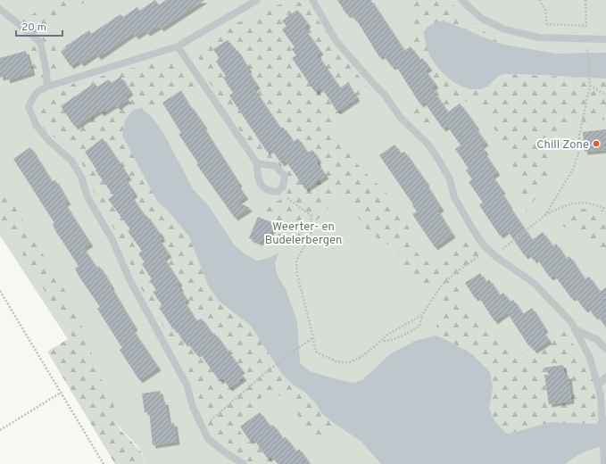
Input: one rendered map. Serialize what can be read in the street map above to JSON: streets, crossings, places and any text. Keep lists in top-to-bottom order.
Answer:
{
  "parks": ["Weerter- en Budelerbergen"],
  "places": ["Chill Zone"],
  "scale_bar": "20 m"
}
